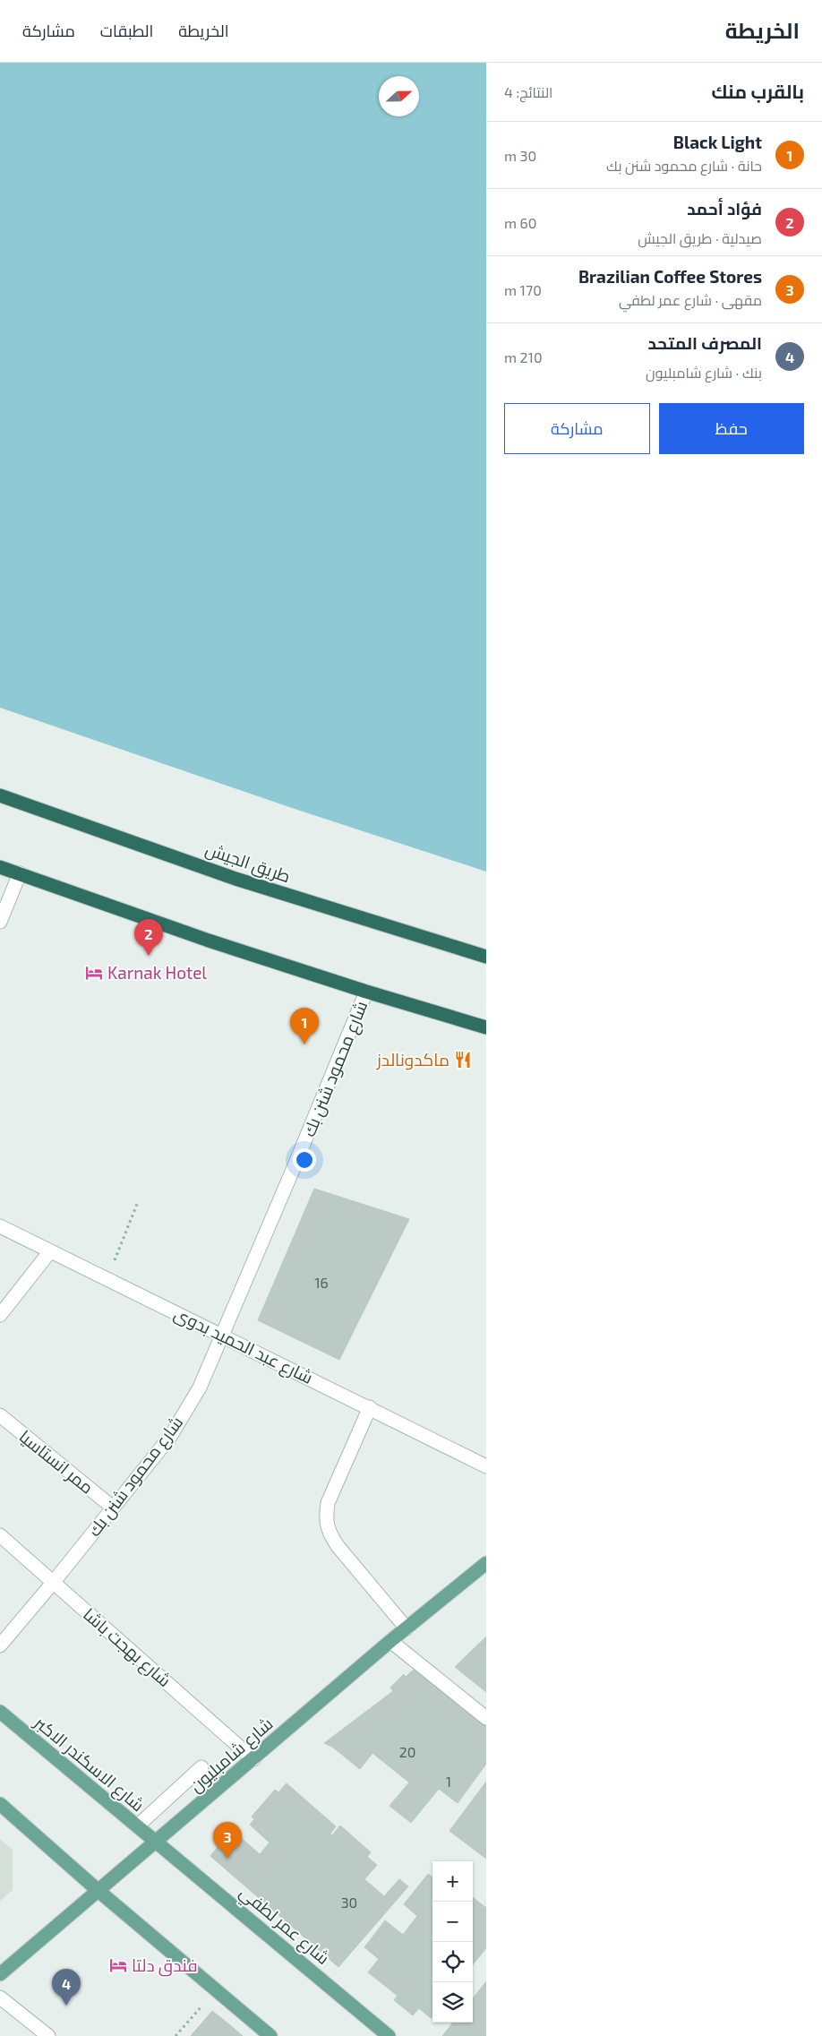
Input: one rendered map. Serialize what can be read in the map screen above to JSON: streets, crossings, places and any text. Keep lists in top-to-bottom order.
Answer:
{
  "streets": {
    "highway": ["طريق الجيش"],
    "main road": ["شارع شامبليون", "شارع الاسكندر الاكبر", "شارع عمر لطفي"],
    "street": [
      "شارع محمود شنن بك",
      "شارع عبد الحميد بدوى",
      "ممر انستاسيا",
      "شارع بهجت باشا"
    ]
  },
  "crossings": [
    ["شارع محمود شنن بك", "شارع عبد الحميد بدوى"],
    ["شارع محمود شنن بك", "ممر انستاسيا"],
    ["شارع محمود شنن بك", "شارع بهجت باشا"],
    ["شارع بهجت باشا", "شارع شامبليون"],
    ["شارع شامبليون", "شارع الاسكندر الاكبر"],
    ["شارع شامبليون", "شارع عمر لطفي"],
    ["شارع الاسكندر الاكبر", "شارع عمر لطفي"]
  ],
  "places": {
    "hotel": ["Karnak Hotel", "فندق دلتا"],
    "restaurant": ["ماكدونالدز"]
  },
  "house_numbers": [
    "16",
    "20",
    "1",
    "30"
  ],
  "north": "right",
  "page": {
    "header": "الخريطة",
    "nav": ["الخريطة", "الطبقات", "مشاركة"],
    "heading": ["بالقرب منك", "النتائج: 4"],
    "list": [
      {
        "mark": "1",
        "name": "Black Light",
        "note": "حانة · شارع محمود شنن بك",
        "value": "30 m"
      },
      {
        "mark": "2",
        "name": "فؤاد أحمد",
        "note": "صيدلية · طريق الجيش",
        "value": "60 m"
      },
      {
        "mark": "3",
        "name": "Brazilian Coffee Stores",
        "note": "مقهى · شارع عمر لطفي",
        "value": "170 m"
      },
      {
        "mark": "4",
        "name": "المصرف المتحد",
        "note": "بنك · شارع شامبليون",
        "value": "210 m"
      }
    ],
    "buttons": ["حفظ", "مشاركة"],
    "pins": [
      "2",
      "1",
      "3",
      "4"
    ],
    "map_buttons": ["+", "−"]
  }
}
